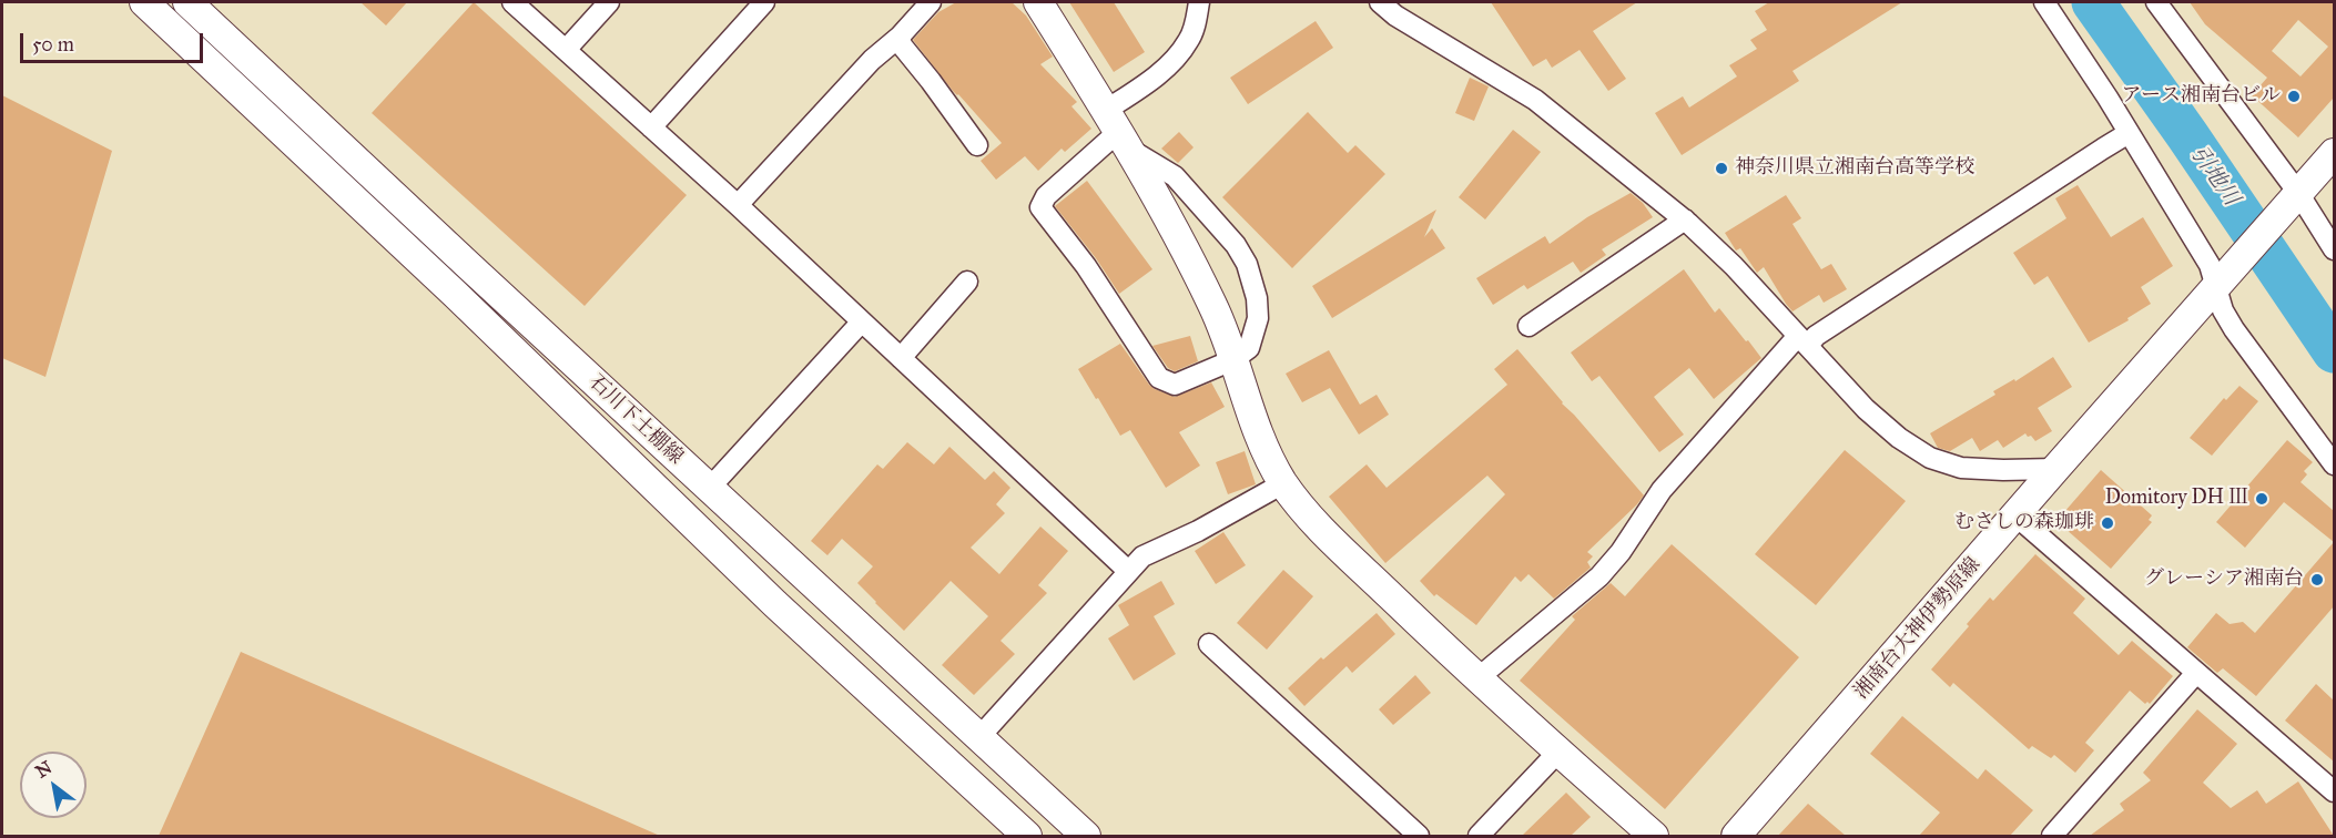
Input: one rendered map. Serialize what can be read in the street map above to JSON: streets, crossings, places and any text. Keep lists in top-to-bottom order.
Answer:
{
  "streets": {
    "street": ["石川下土棚線", "湘南台大神伊勢原線"]
  },
  "water": ["引地川"],
  "places": [
    "アース湘南台ビル",
    "神奈川県立湘南台高等学校",
    "Domitory DH Ⅲ",
    "むさしの森珈琲",
    "グレーシア湘南台"
  ],
  "scale_bar": "50 m",
  "north": "top left"
}
